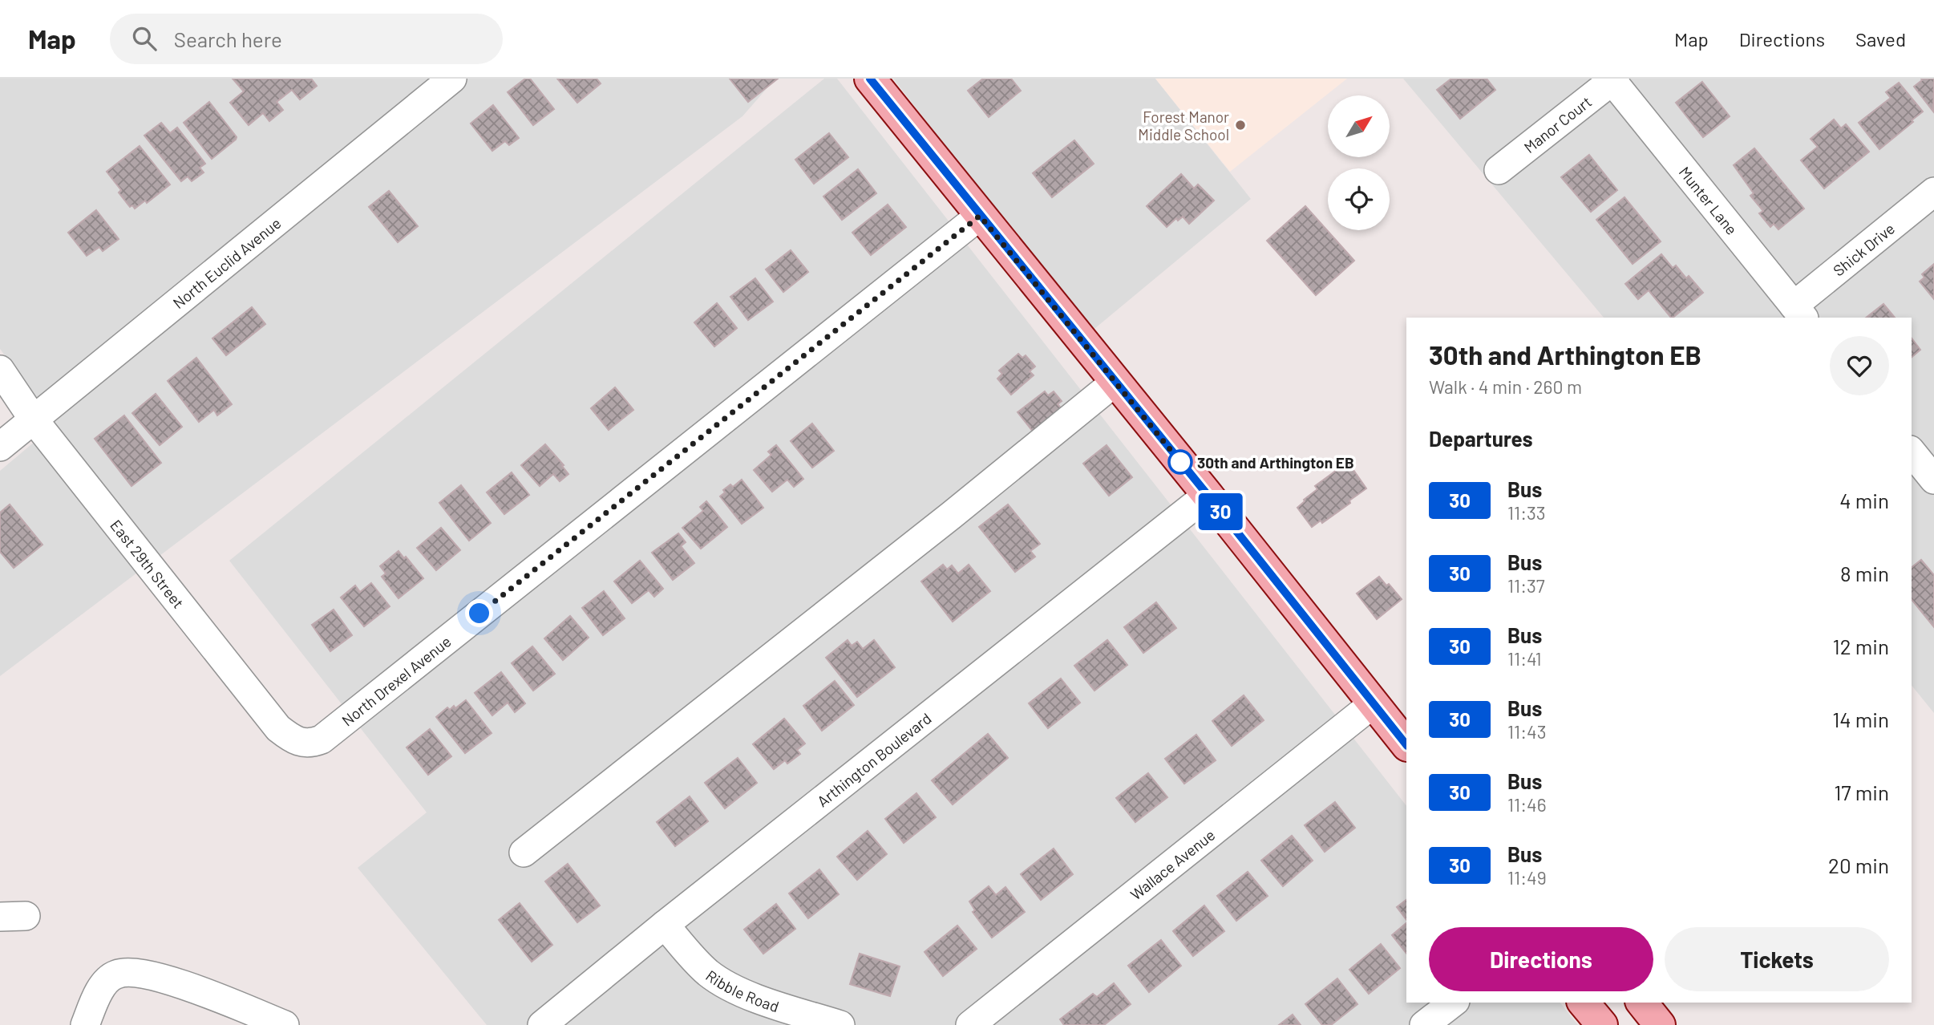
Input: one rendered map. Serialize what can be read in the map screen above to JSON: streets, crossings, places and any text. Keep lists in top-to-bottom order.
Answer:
{
  "streets": {
    "street": [
      "Manor Court",
      "Munter Lane",
      "Shick Drive",
      "North Euclid Avenue",
      "East 29th Street",
      "North Drexel Avenue",
      "Arthington Boulevard",
      "Wallace Avenue",
      "Ribble Road"
    ]
  },
  "crossings": [
    ["Manor Court", "Munter Lane"],
    ["Munter Lane", "Shick Drive"],
    ["North Euclid Avenue", "East 29th Street"],
    ["East 29th Street", "North Drexel Avenue"],
    ["Arthington Boulevard", "Ribble Road"]
  ],
  "places": ["Forest Manor Middle School", "30th and Arthington EB"],
  "lines": ["bus line 30"],
  "north": "top right",
  "page": {
    "header": "Map",
    "search": "Search here",
    "nav": ["Map", "Directions", "Saved"],
    "on_map": "30",
    "heading": [
      ["30th and Arthington EB", "Walk · 4 min · 260 m"],
      "Departures"
    ],
    "list": [
      {
        "mark": "30",
        "name": "Bus",
        "note": "11:33",
        "value": "4 min"
      },
      {
        "mark": "30",
        "name": "Bus",
        "note": "11:37",
        "value": "8 min"
      },
      {
        "mark": "30",
        "name": "Bus",
        "note": "11:41",
        "value": "12 min"
      },
      {
        "mark": "30",
        "name": "Bus",
        "note": "11:43",
        "value": "14 min"
      },
      {
        "mark": "30",
        "name": "Bus",
        "note": "11:46",
        "value": "17 min"
      },
      {
        "mark": "30",
        "name": "Bus",
        "note": "11:49",
        "value": "20 min"
      }
    ],
    "buttons": ["Directions", "Tickets"]
  }
}
